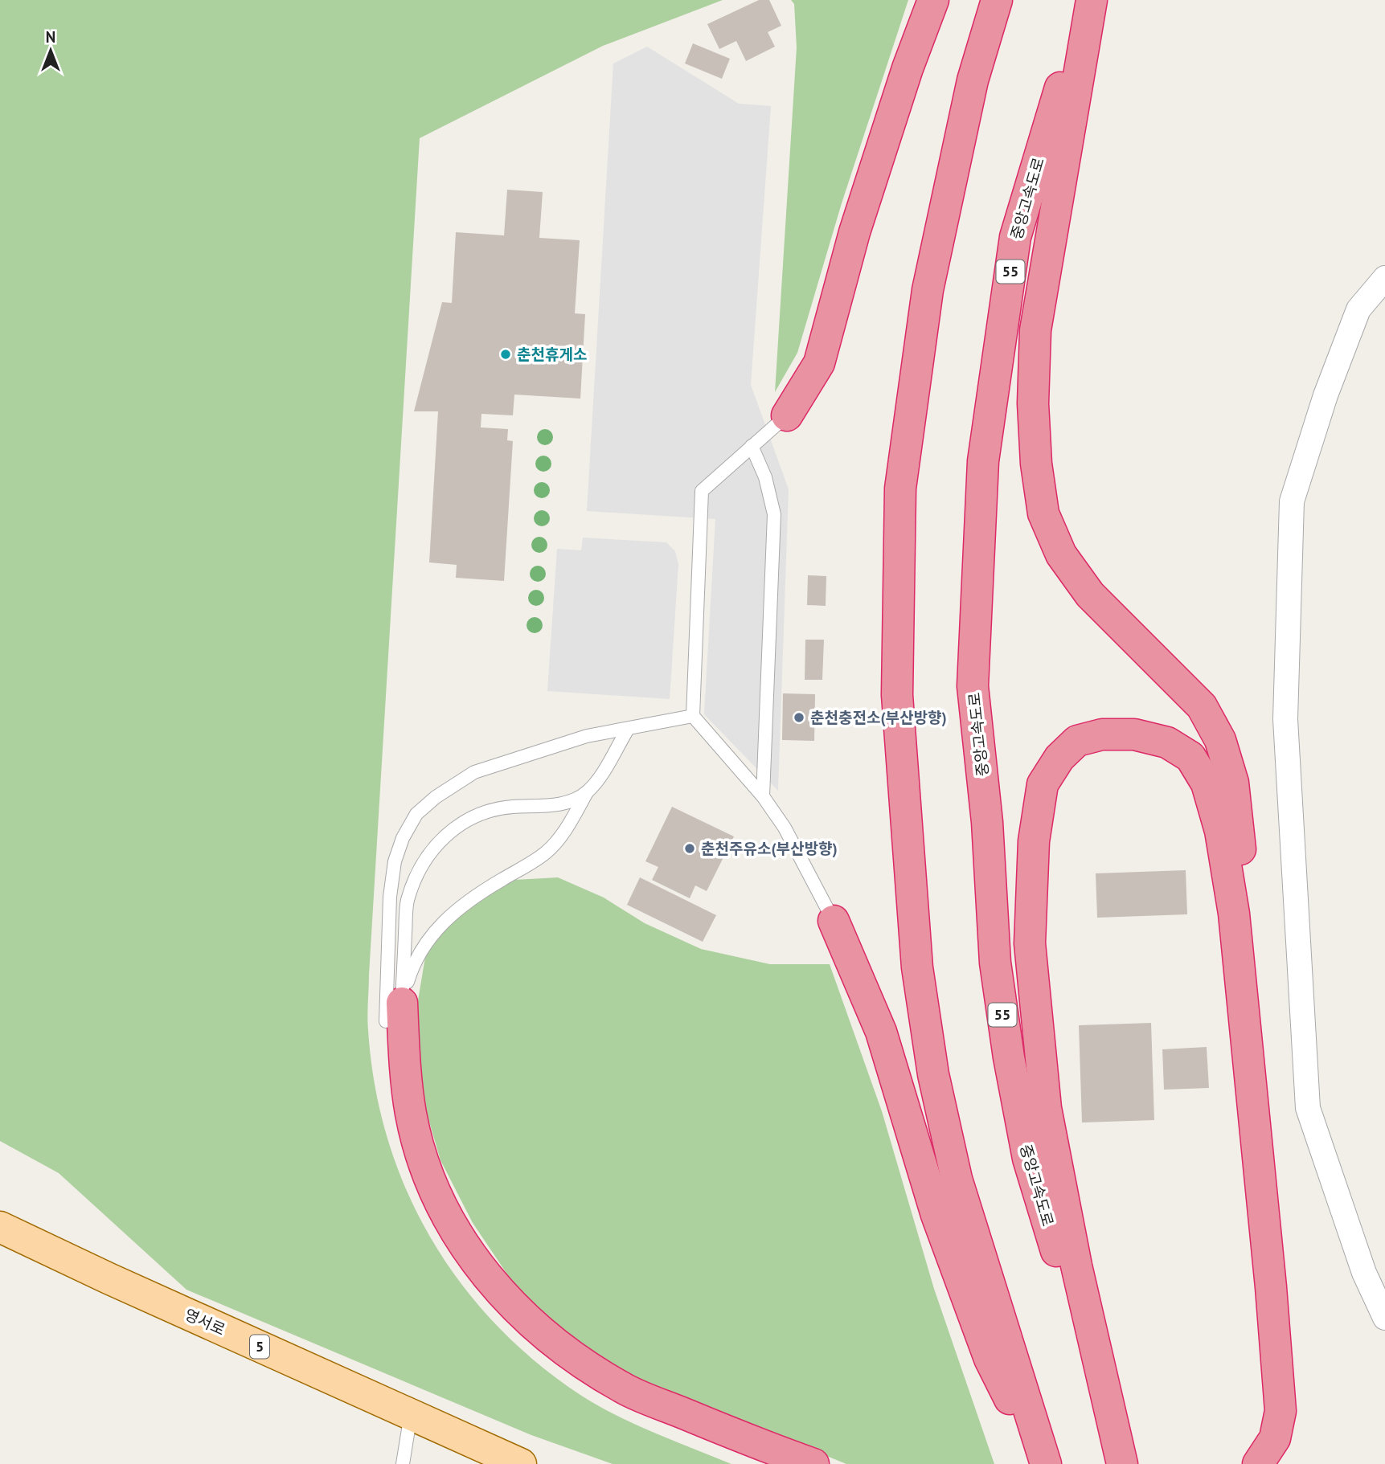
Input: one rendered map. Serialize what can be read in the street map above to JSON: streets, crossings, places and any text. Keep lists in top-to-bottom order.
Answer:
{
  "streets": {
    "highway": ["중앙고속도로", "55"],
    "main road": ["영서로", "5"]
  },
  "places": ["춘천휴게소", "춘천충전소(부산방향)", "춘천주유소(부산방향)"],
  "north": "top"
}
